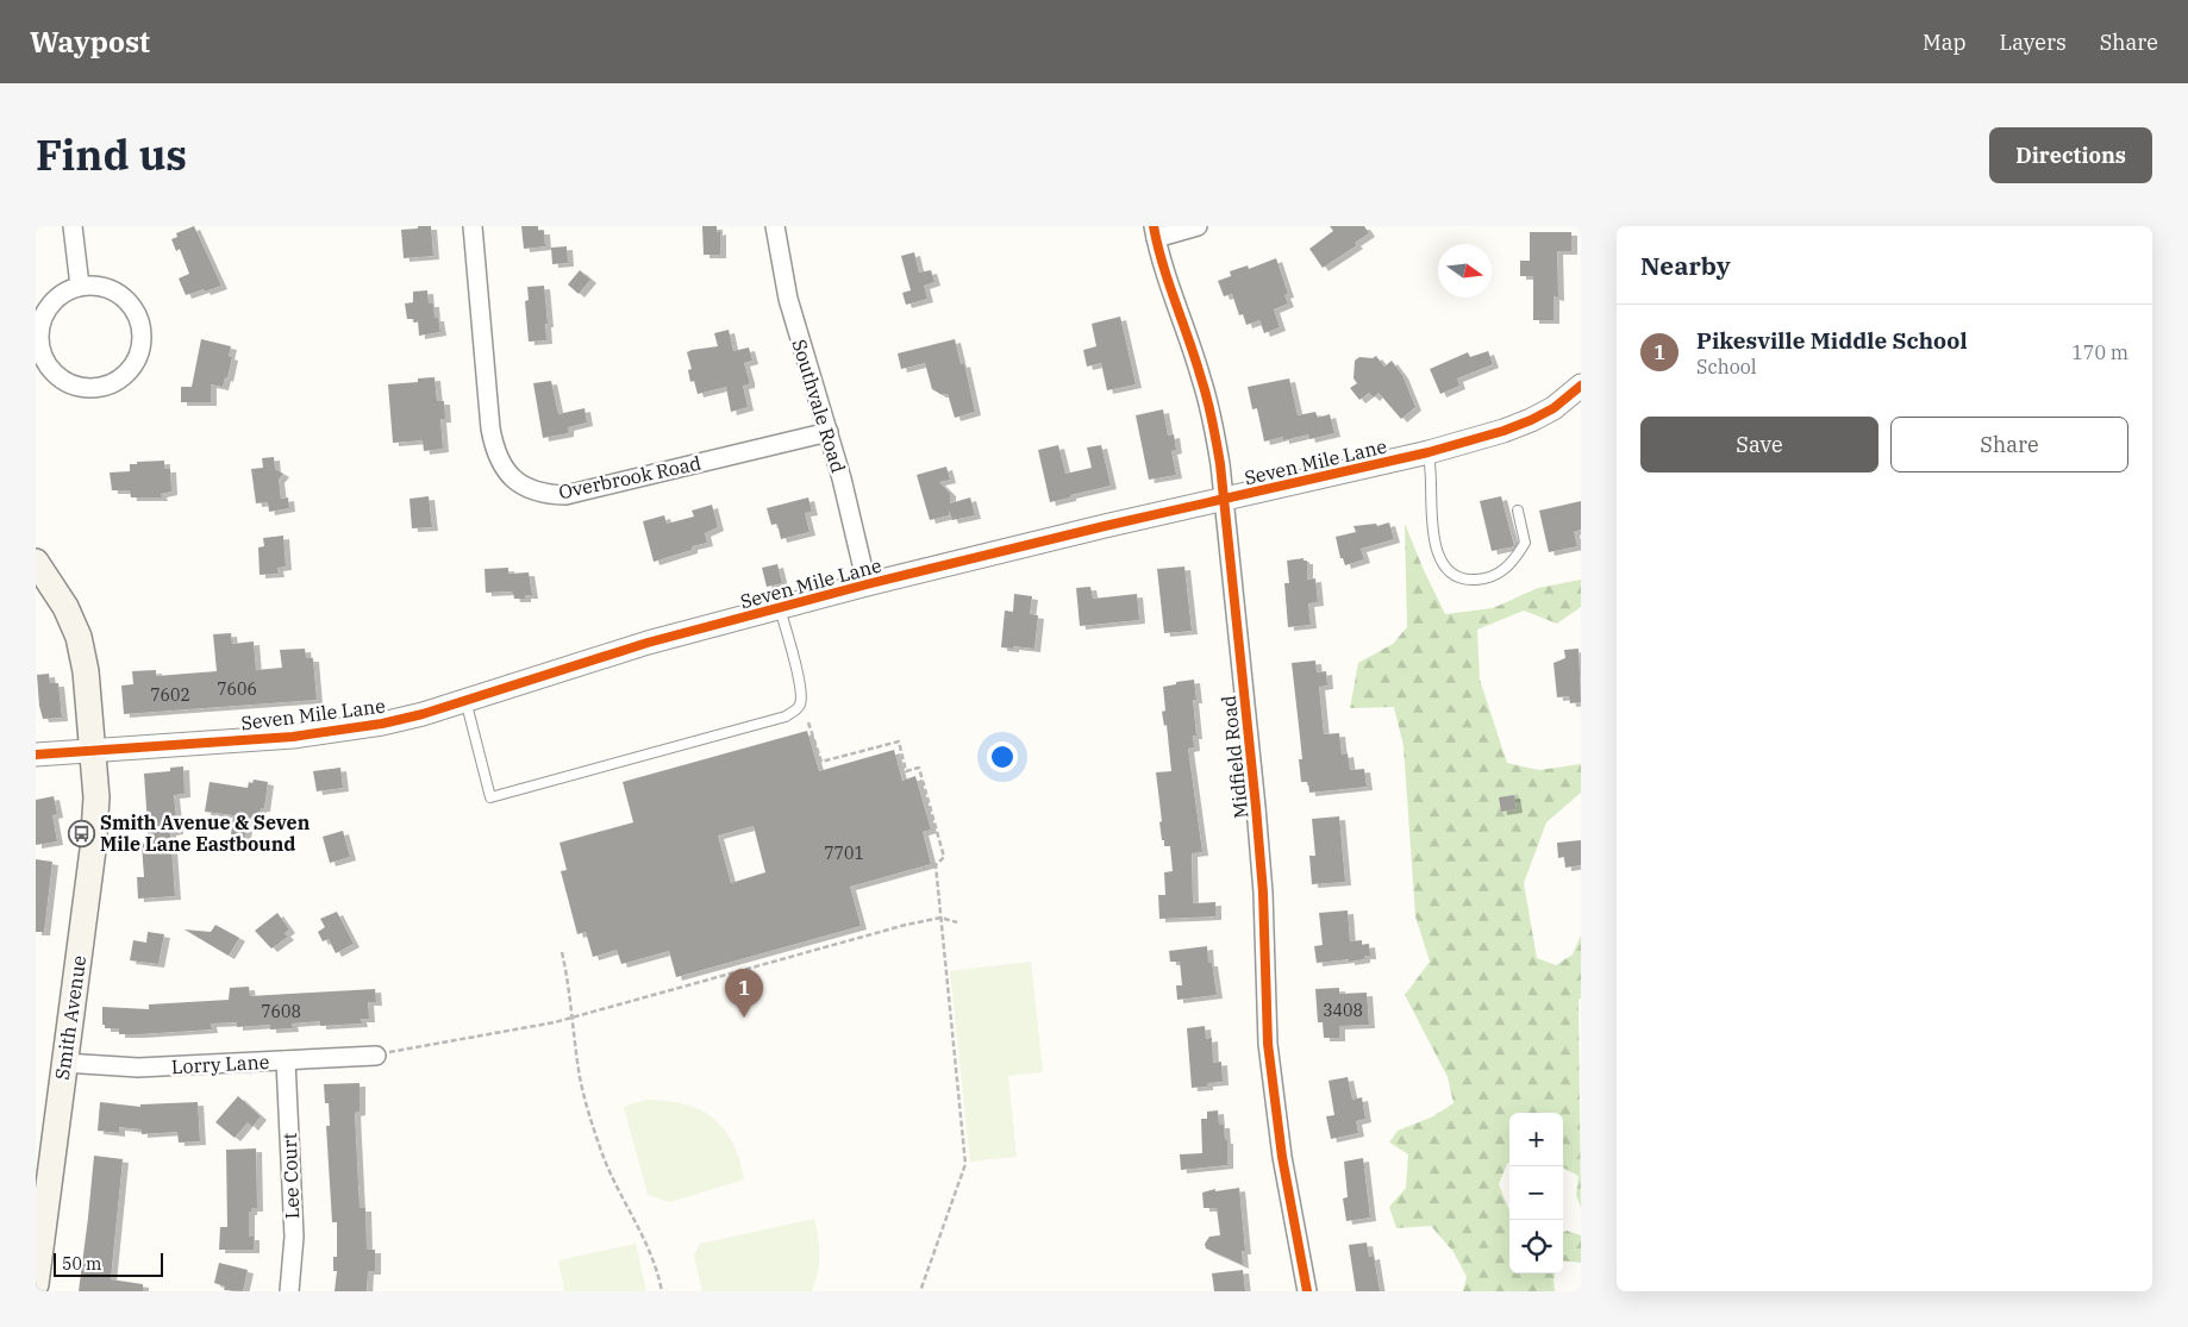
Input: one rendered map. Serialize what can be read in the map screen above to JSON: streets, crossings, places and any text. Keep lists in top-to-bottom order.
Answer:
{
  "streets": {
    "main road": ["Smith Avenue"],
    "street": [
      "Southvale Road",
      "Seven Mile Lane",
      "Overbrook Road",
      "Midfield Road",
      "Lorry Lane",
      "Lee Court"
    ]
  },
  "crossings": [
    ["Southvale Road", "Seven Mile Lane"],
    ["Southvale Road", "Overbrook Road"],
    ["Seven Mile Lane", "Midfield Road"],
    ["Seven Mile Lane", "Smith Avenue"],
    ["Smith Avenue", "Lorry Lane"],
    ["Lorry Lane", "Lee Court"]
  ],
  "places": {
    "bus stop": ["Smith Avenue & Seven Mile Lane Eastbound"]
  },
  "house_numbers": [
    "7606",
    "7602",
    "7701",
    "3408",
    "7608"
  ],
  "scale_bar": "50 m",
  "north": "right",
  "page": {
    "header": "Waypost",
    "nav": ["Map", "Layers", "Share"],
    "title": "Find us",
    "buttons": [
      "Directions",
      ["Save", "Share"]
    ],
    "heading": "Nearby",
    "list": [
      {
        "mark": "1",
        "name": "Pikesville Middle School",
        "note": "School",
        "value": "170 m"
      }
    ],
    "pins": "1",
    "map_buttons": ["+", "−"],
    "scale": "50 m"
  }
}
